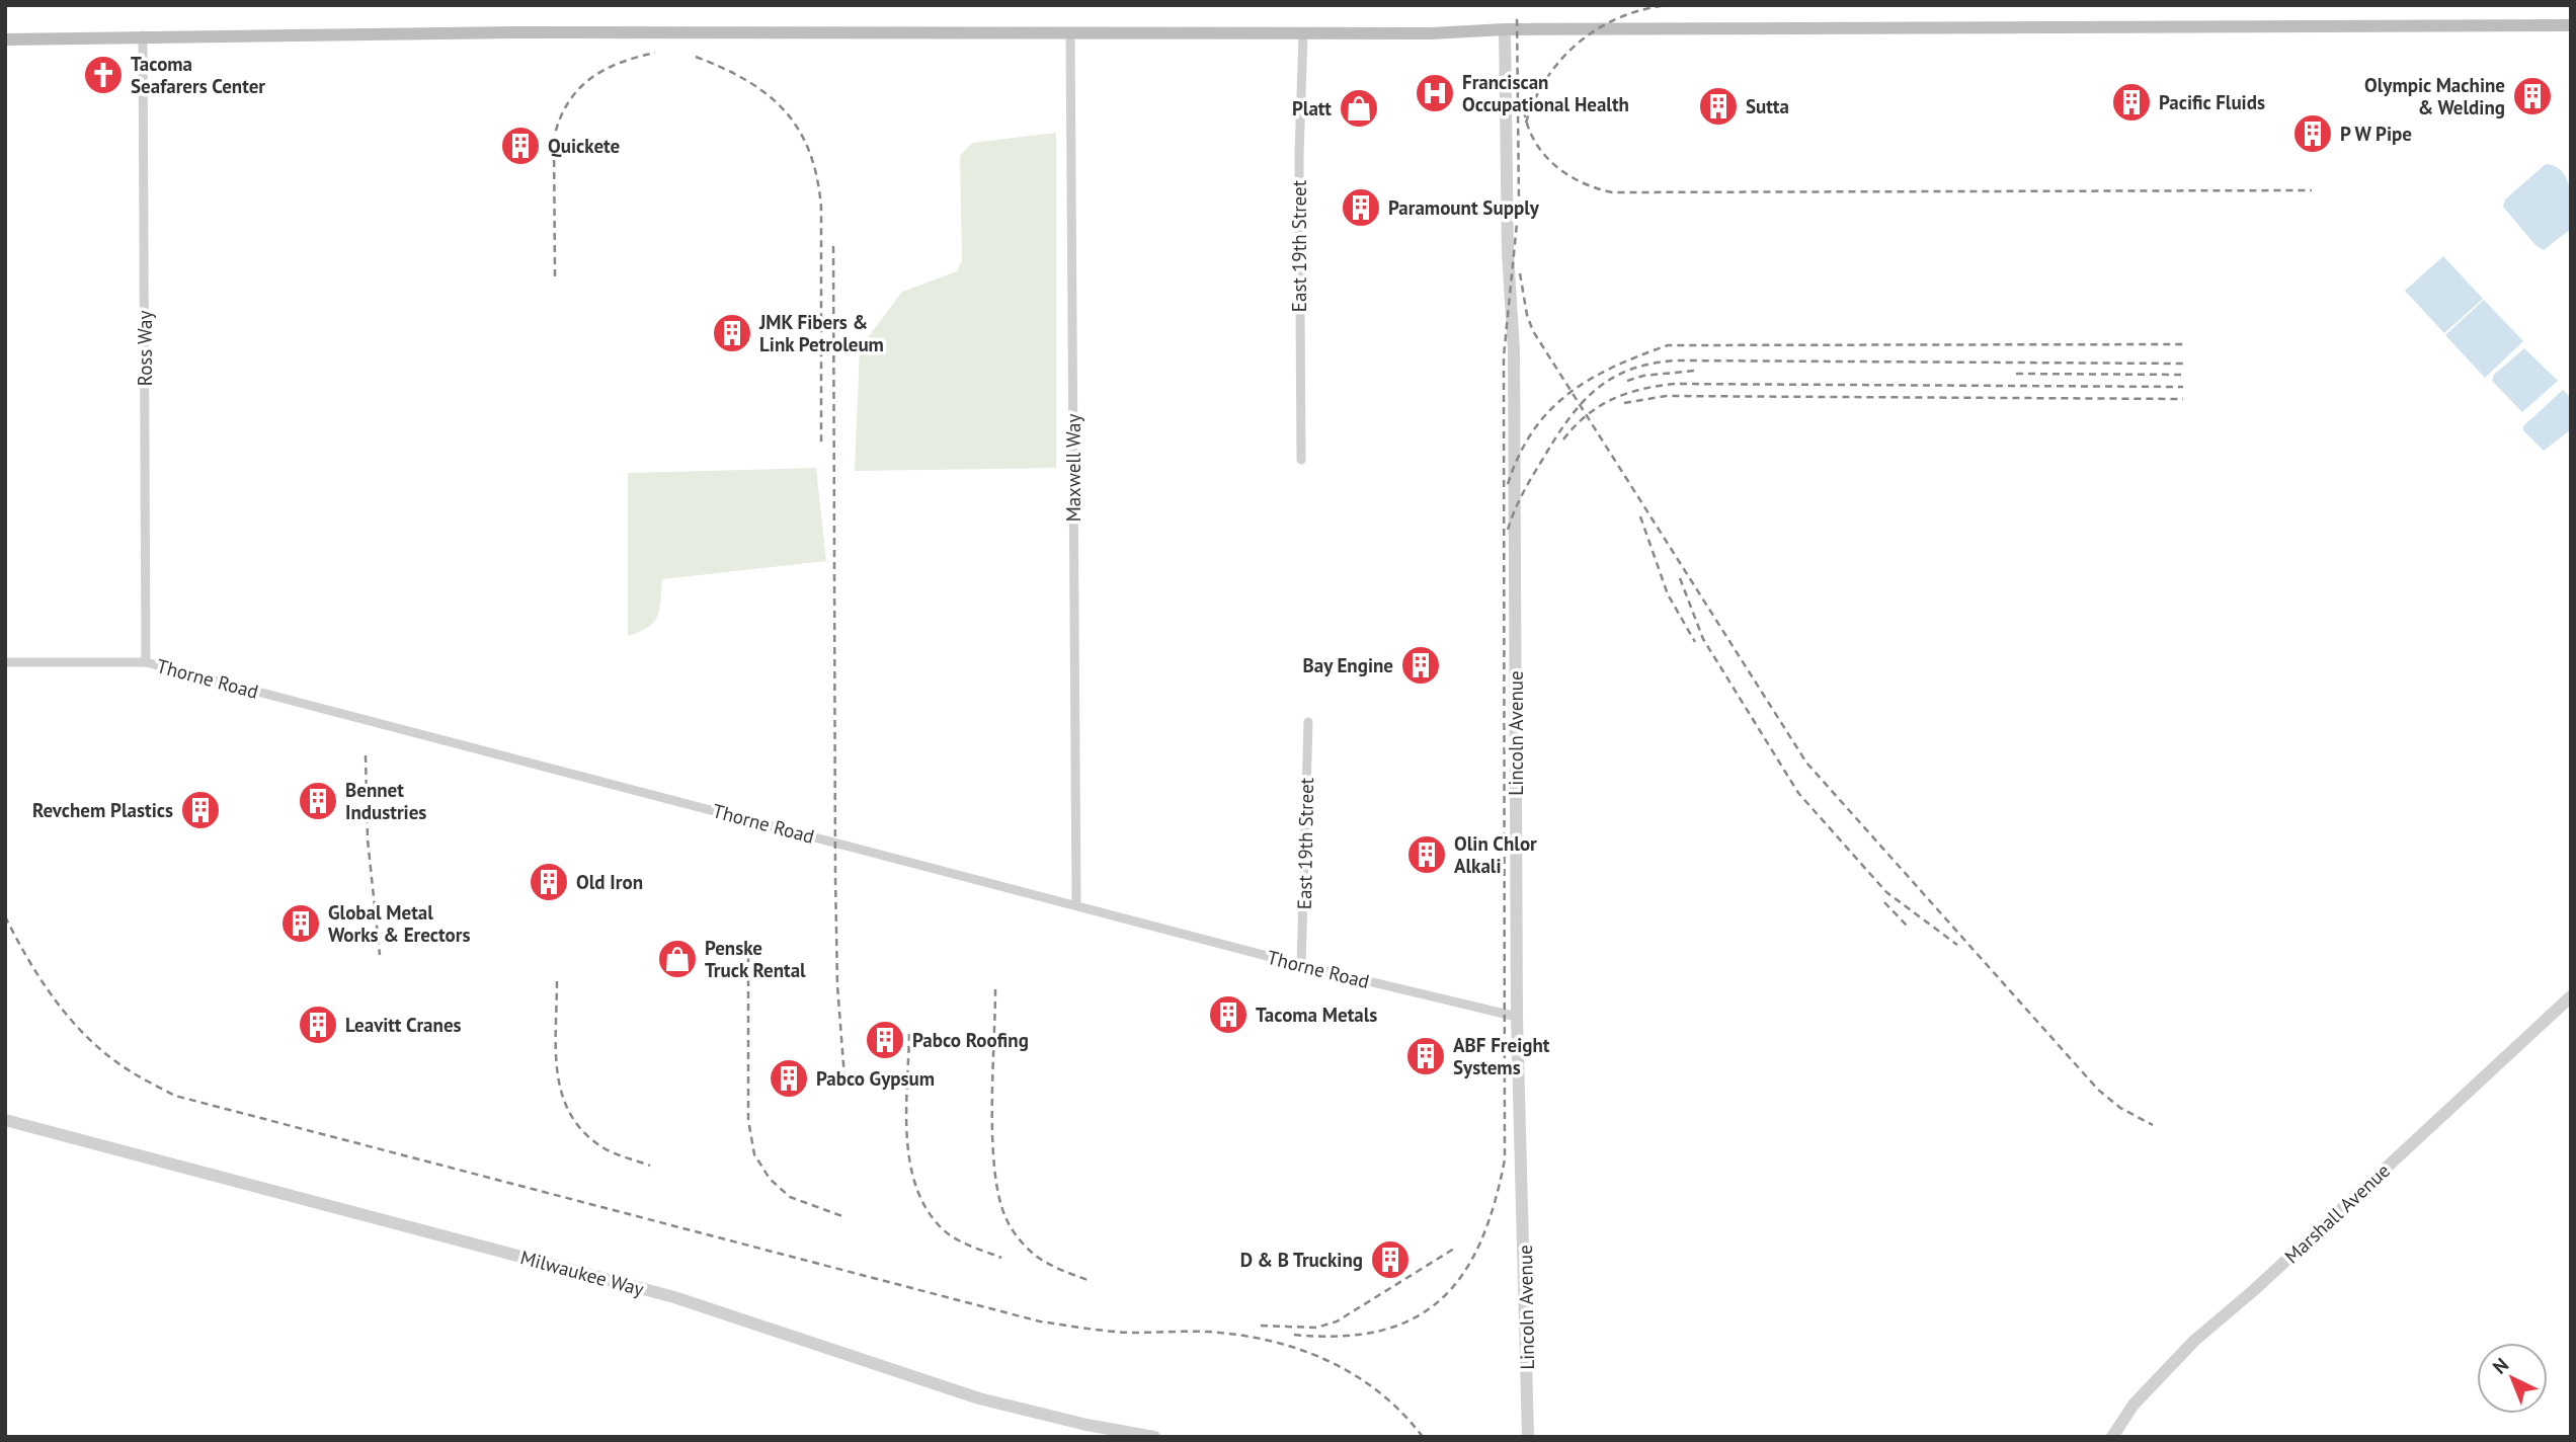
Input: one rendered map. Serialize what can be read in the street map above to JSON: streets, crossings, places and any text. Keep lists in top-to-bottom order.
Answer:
{
  "streets": {
    "street": [
      "East 19th Street",
      "Ross Way",
      "Maxwell Way",
      "Thorne Road",
      "Lincoln Avenue",
      "Marshall Avenue",
      "Milwaukee Way"
    ]
  },
  "crossings": [
    ["East 19th Street", "Thorne Road"],
    ["Ross Way", "Thorne Road"],
    ["Maxwell Way", "Thorne Road"],
    ["Thorne Road", "Lincoln Avenue"]
  ],
  "places": {
    "church": ["Tacoma Seafarers Center"],
    "hospital": ["Franciscan Occupational Health"],
    "building": [
      "Olympic Machine & Welding",
      "Pacific Fluids",
      "Sutta",
      "P W Pipe",
      "Quickete",
      "Paramount Supply",
      "JMK Fibers & Link Petroleum",
      "Bay Engine",
      "Bennet Industries",
      "Revchem Plastics",
      "Olin Chlor Alkali",
      "Old Iron",
      "Global Metal Works & Erectors",
      "Tacoma Metals",
      "Leavitt Cranes",
      "Pabco Roofing",
      "ABF Freight Systems",
      "Pabco Gypsum",
      "D & B Trucking"
    ],
    "shop": ["Platt", "Penske Truck Rental"]
  },
  "north": "top left"
}
